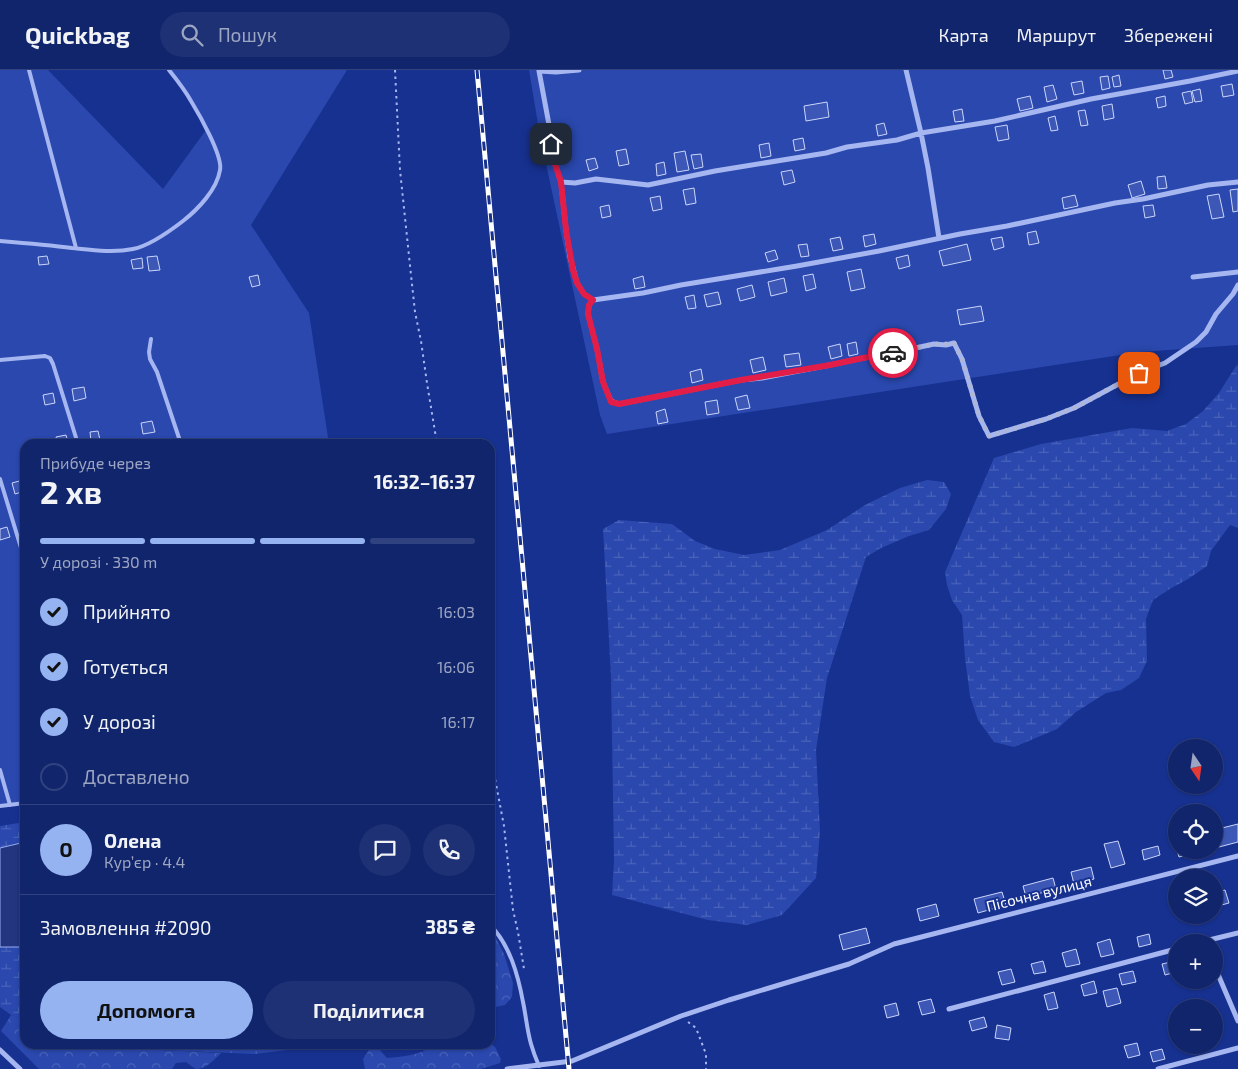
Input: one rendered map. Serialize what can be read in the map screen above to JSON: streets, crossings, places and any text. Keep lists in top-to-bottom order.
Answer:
{
  "streets": {
    "street": ["Пісочна вулиця"]
  },
  "north": "bottom",
  "page": {
    "header": "Quickbag",
    "search": "Пошук",
    "nav": ["Карта", "Маршрут", "Збережені"],
    "heading": ["2 хв", "Прибуде через", "16:32–16:37"],
    "panel": [
      "Олена",
      "Кур’єр · 4.4",
      "Замовлення #2090",
      "385 ₴"
    ],
    "bar": "У дорозі · 330 m",
    "list": [
      ["Прийнято", "16:03"],
      ["Готується", "16:06"],
      ["У дорозі", "16:17"],
      "Доставлено"
    ],
    "map_buttons": ["+", "−"],
    "round": "О",
    "buttons": ["Допомога", "Поділитися"]
  }
}
